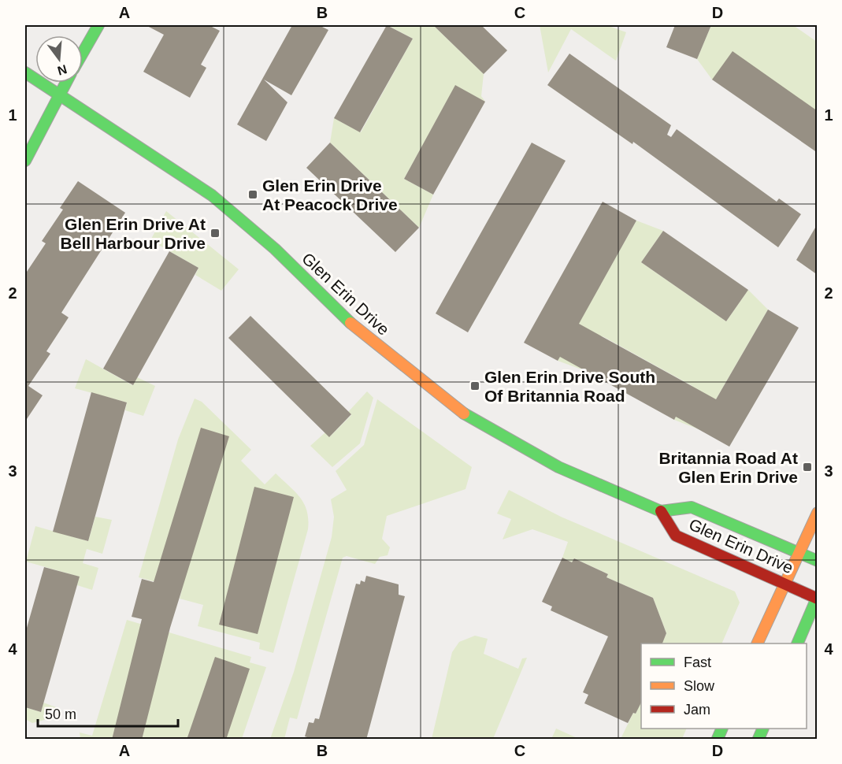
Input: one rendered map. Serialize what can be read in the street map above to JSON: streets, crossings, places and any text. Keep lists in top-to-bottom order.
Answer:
{
  "streets": {
    "street": ["Glen Erin Drive"]
  },
  "places": {
    "transit": [
      "Glen Erin Drive At Peacock Drive",
      "Glen Erin Drive At Bell Harbour Drive",
      "Glen Erin Drive South Of Britannia Road",
      "Britannia Road At Glen Erin Drive"
    ]
  },
  "legend": ["Fast", "Slow", "Jam"],
  "scale_bar": "50 m",
  "north": "bottom",
  "grid": {
    "columns": [
      "A",
      "B",
      "C",
      "D"
    ],
    "rows": [
      "1",
      "2",
      "3",
      "4"
    ]
  }
}
